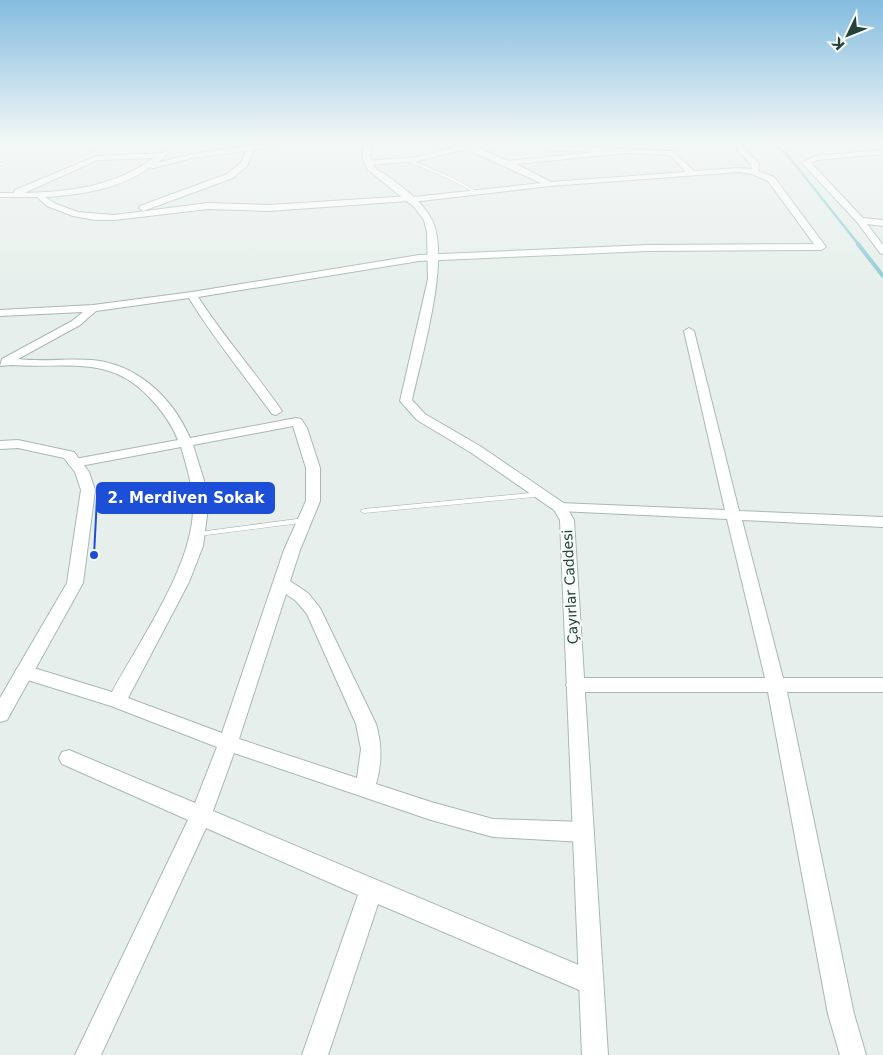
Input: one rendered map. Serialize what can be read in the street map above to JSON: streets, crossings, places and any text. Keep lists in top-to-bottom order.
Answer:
{
  "streets": {
    "street": ["Çayırlar Caddesi"]
  },
  "places": ["2. Merdiven Sokak"],
  "north": "bottom left"
}
